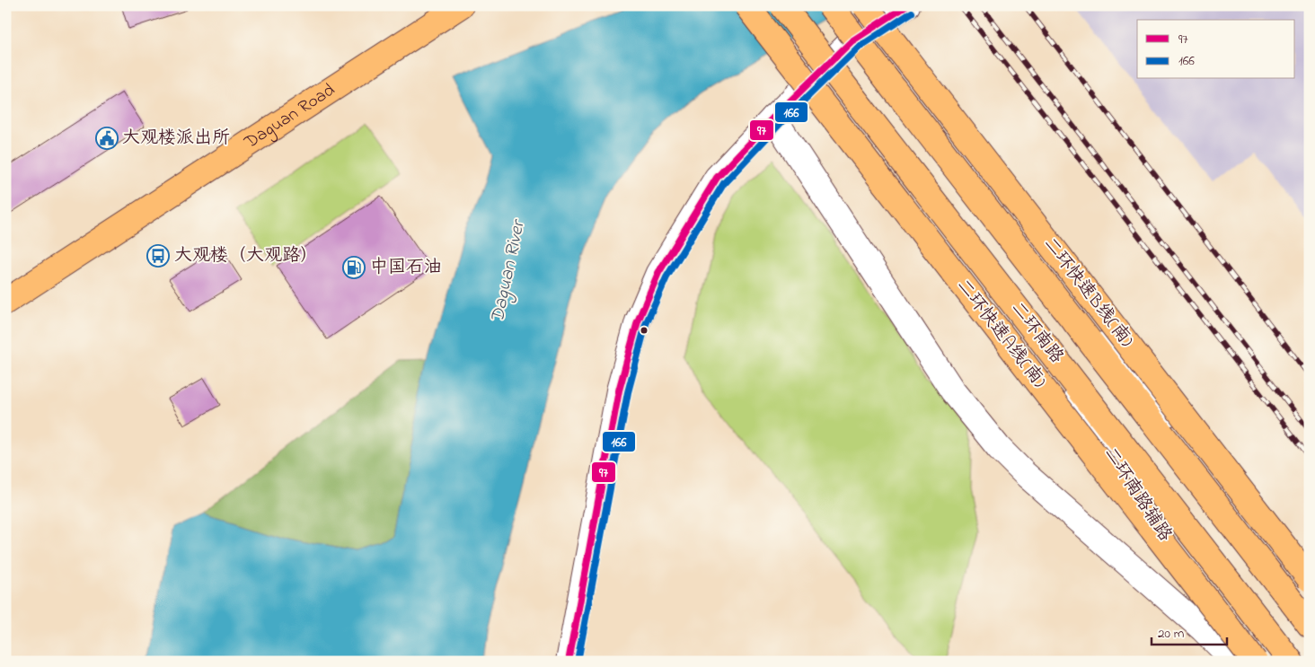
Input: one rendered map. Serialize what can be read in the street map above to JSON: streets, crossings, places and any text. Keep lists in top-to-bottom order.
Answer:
{
  "streets": {
    "main road": [
      "Daguan Road",
      "二环快速B线(南)",
      "二环南路",
      "二环快速A线(南)"
    ],
    "street": ["二环南路辅路"]
  },
  "crossings": [
    ["二环南路", "二环南路辅路"]
  ],
  "water": ["Daguan River"],
  "places": {
    "public building": ["大观楼派出所"],
    "bus stop": ["大观楼（大观路）"],
    "fuel station": ["中国石油"]
  },
  "lines": ["transit line 97", "transit line 166"],
  "legend": ["97", "166"],
  "scale_bar": "20 m"
}
